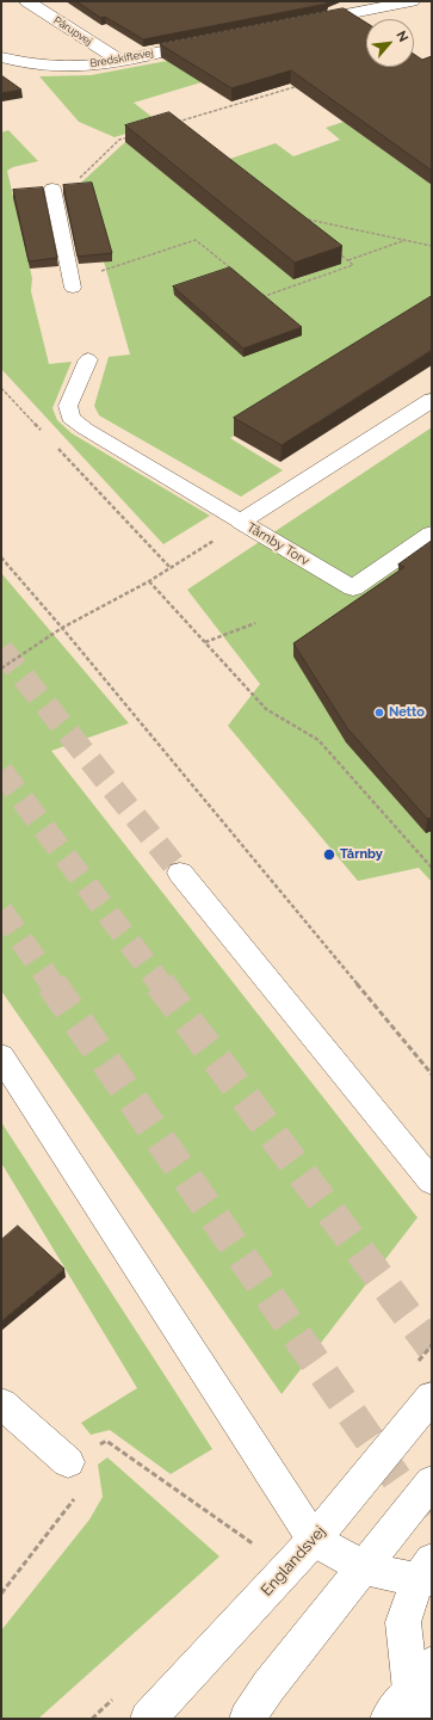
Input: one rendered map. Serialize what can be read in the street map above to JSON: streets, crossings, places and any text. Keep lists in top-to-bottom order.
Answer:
{
  "streets": {
    "main road": [
      "Pårupvej",
      "Bredskiftevej",
      "Tårnby Torv",
      "Englandsvej"
    ]
  },
  "crossings": [
    ["Pårupvej", "Bredskiftevej"]
  ],
  "places": ["Netto", "Tårnby"],
  "north": "top right"
}
